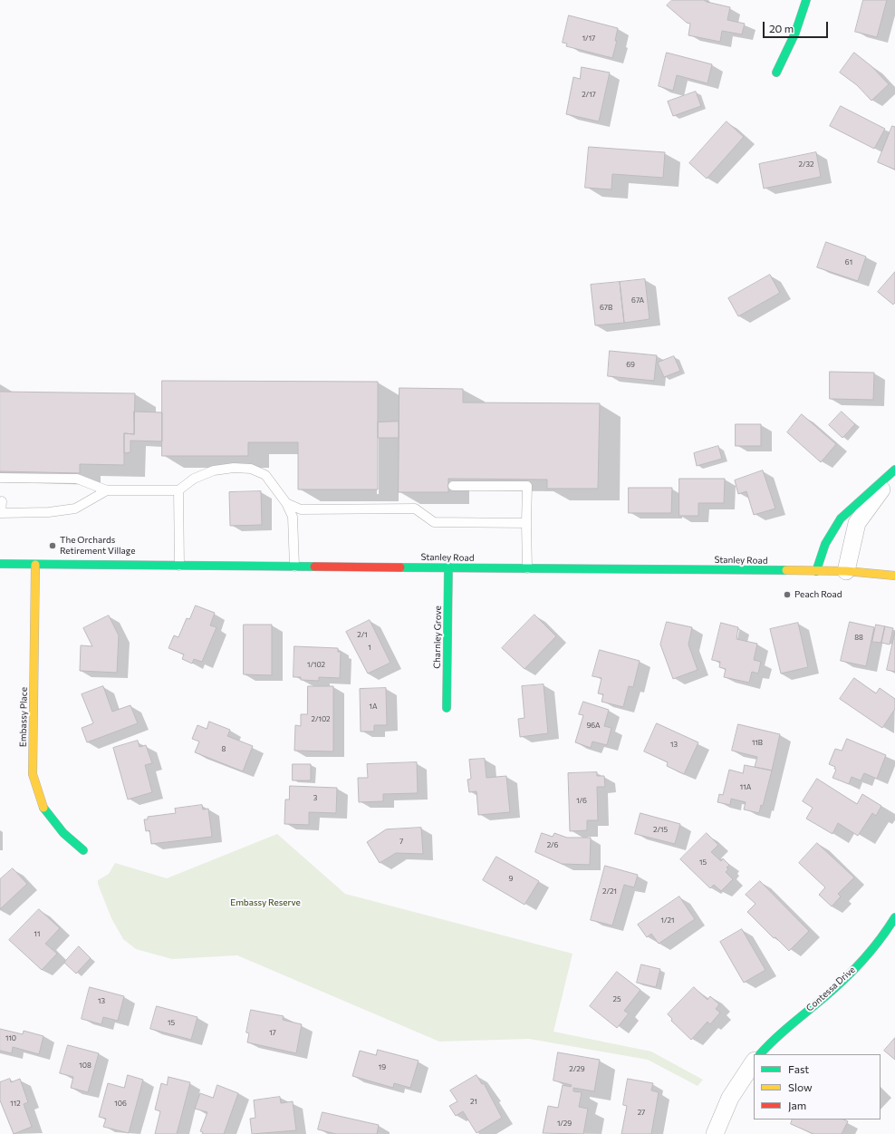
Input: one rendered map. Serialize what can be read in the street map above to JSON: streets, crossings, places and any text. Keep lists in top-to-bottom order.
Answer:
{
  "streets": {
    "street": [
      "Stanley Road",
      "Charnley Grove",
      "Embassy Place",
      "Contessa Drive"
    ]
  },
  "crossings": [
    ["Stanley Road", "Charnley Grove"],
    ["Stanley Road", "Embassy Place"]
  ],
  "parks": ["Embassy Reserve"],
  "places": ["The Orchards Retirement Village", "Peach Road"],
  "house_numbers": [
    "1/17",
    "2/17",
    "2/32",
    "61",
    "67A",
    "67B",
    "69",
    "2/1",
    "88",
    "1",
    "1/102",
    "1A",
    "2/102",
    "96A",
    "11B",
    "13",
    "8",
    "11A",
    "3",
    "1/6",
    "2/15",
    "7",
    "2/6",
    "15",
    "9",
    "2/21",
    "1/21",
    "11",
    "25",
    "13",
    "15",
    "17",
    "110",
    "108",
    "19",
    "2/29",
    "21",
    "112",
    "106",
    "27",
    "1/29"
  ],
  "legend": ["Fast", "Slow", "Jam"],
  "scale_bar": "20 m"
}
